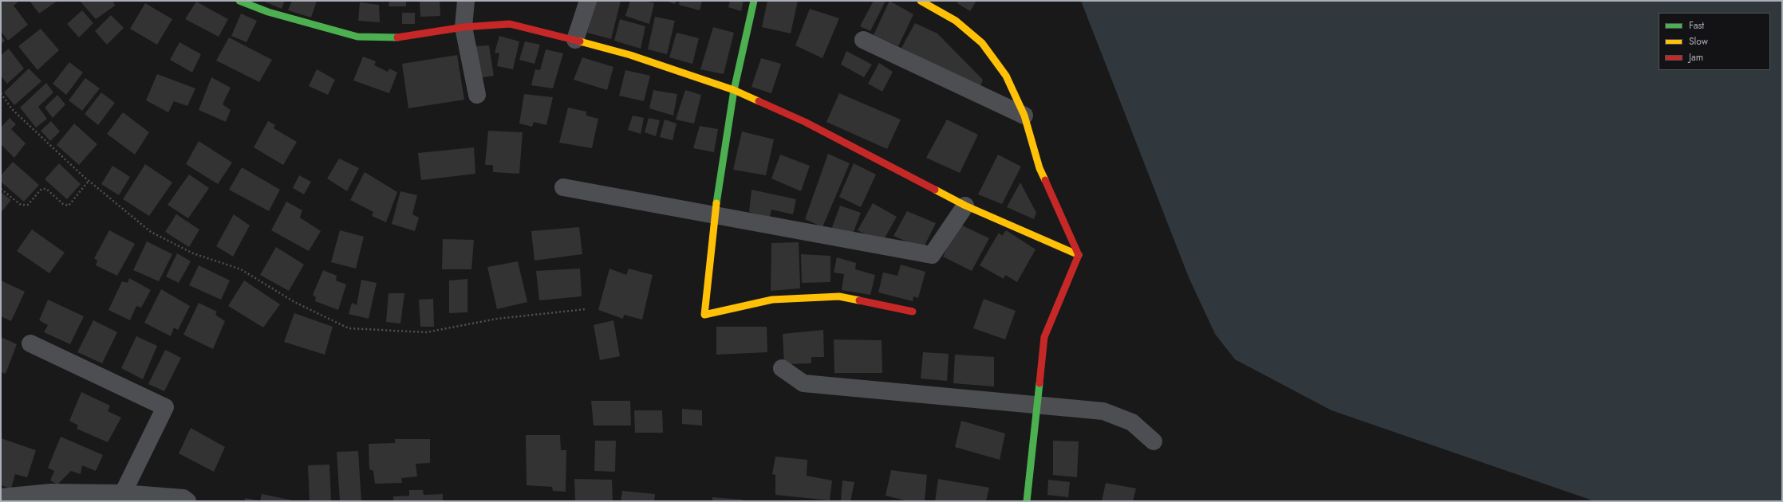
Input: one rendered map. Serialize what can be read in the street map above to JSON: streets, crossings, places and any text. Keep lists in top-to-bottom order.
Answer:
{
  "legend": ["Fast", "Slow", "Jam"]
}
